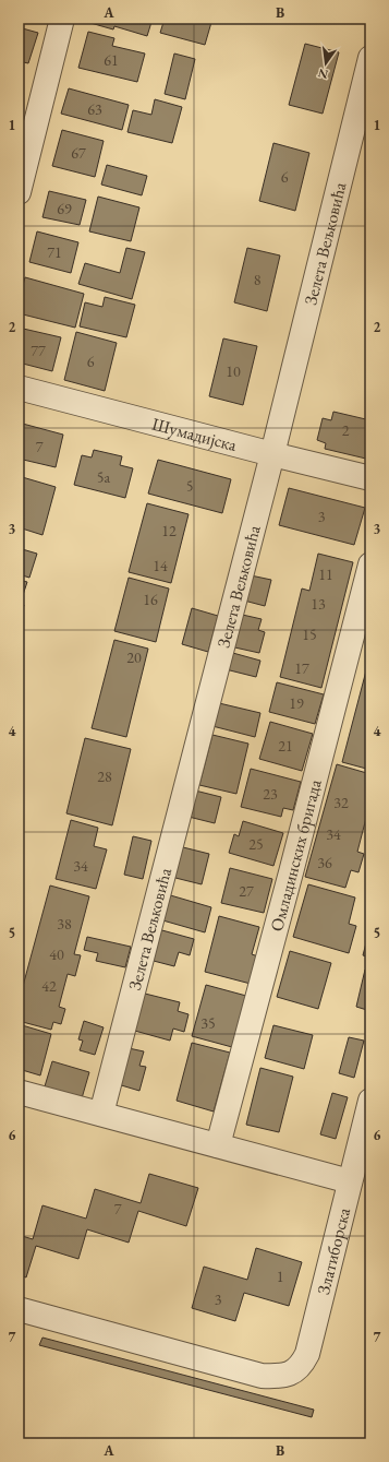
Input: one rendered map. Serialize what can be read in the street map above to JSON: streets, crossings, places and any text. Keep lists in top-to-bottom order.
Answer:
{
  "streets": {
    "street": [
      "Зелета Вељковића",
      "Шумадијска",
      "Омладинских бригада",
      "Златиборска"
    ]
  },
  "crossings": [
    ["Зелета Вељковића", "Шумадијска"]
  ],
  "house_numbers": [
    "61",
    "63",
    "67",
    "6",
    "69",
    "71",
    "8",
    "77",
    "6",
    "10",
    "2",
    "7",
    "5a",
    "5",
    "3",
    "12",
    "14",
    "11",
    "16",
    "13",
    "15",
    "20",
    "17",
    "19",
    "21",
    "28",
    "23",
    "32",
    "34",
    "25",
    "36",
    "34",
    "27",
    "38",
    "40",
    "42",
    "35",
    "7",
    "1",
    "3"
  ],
  "north": "bottom",
  "grid": {
    "columns": ["A", "B"],
    "rows": [
      "1",
      "2",
      "3",
      "4",
      "5",
      "6",
      "7"
    ]
  }
}
